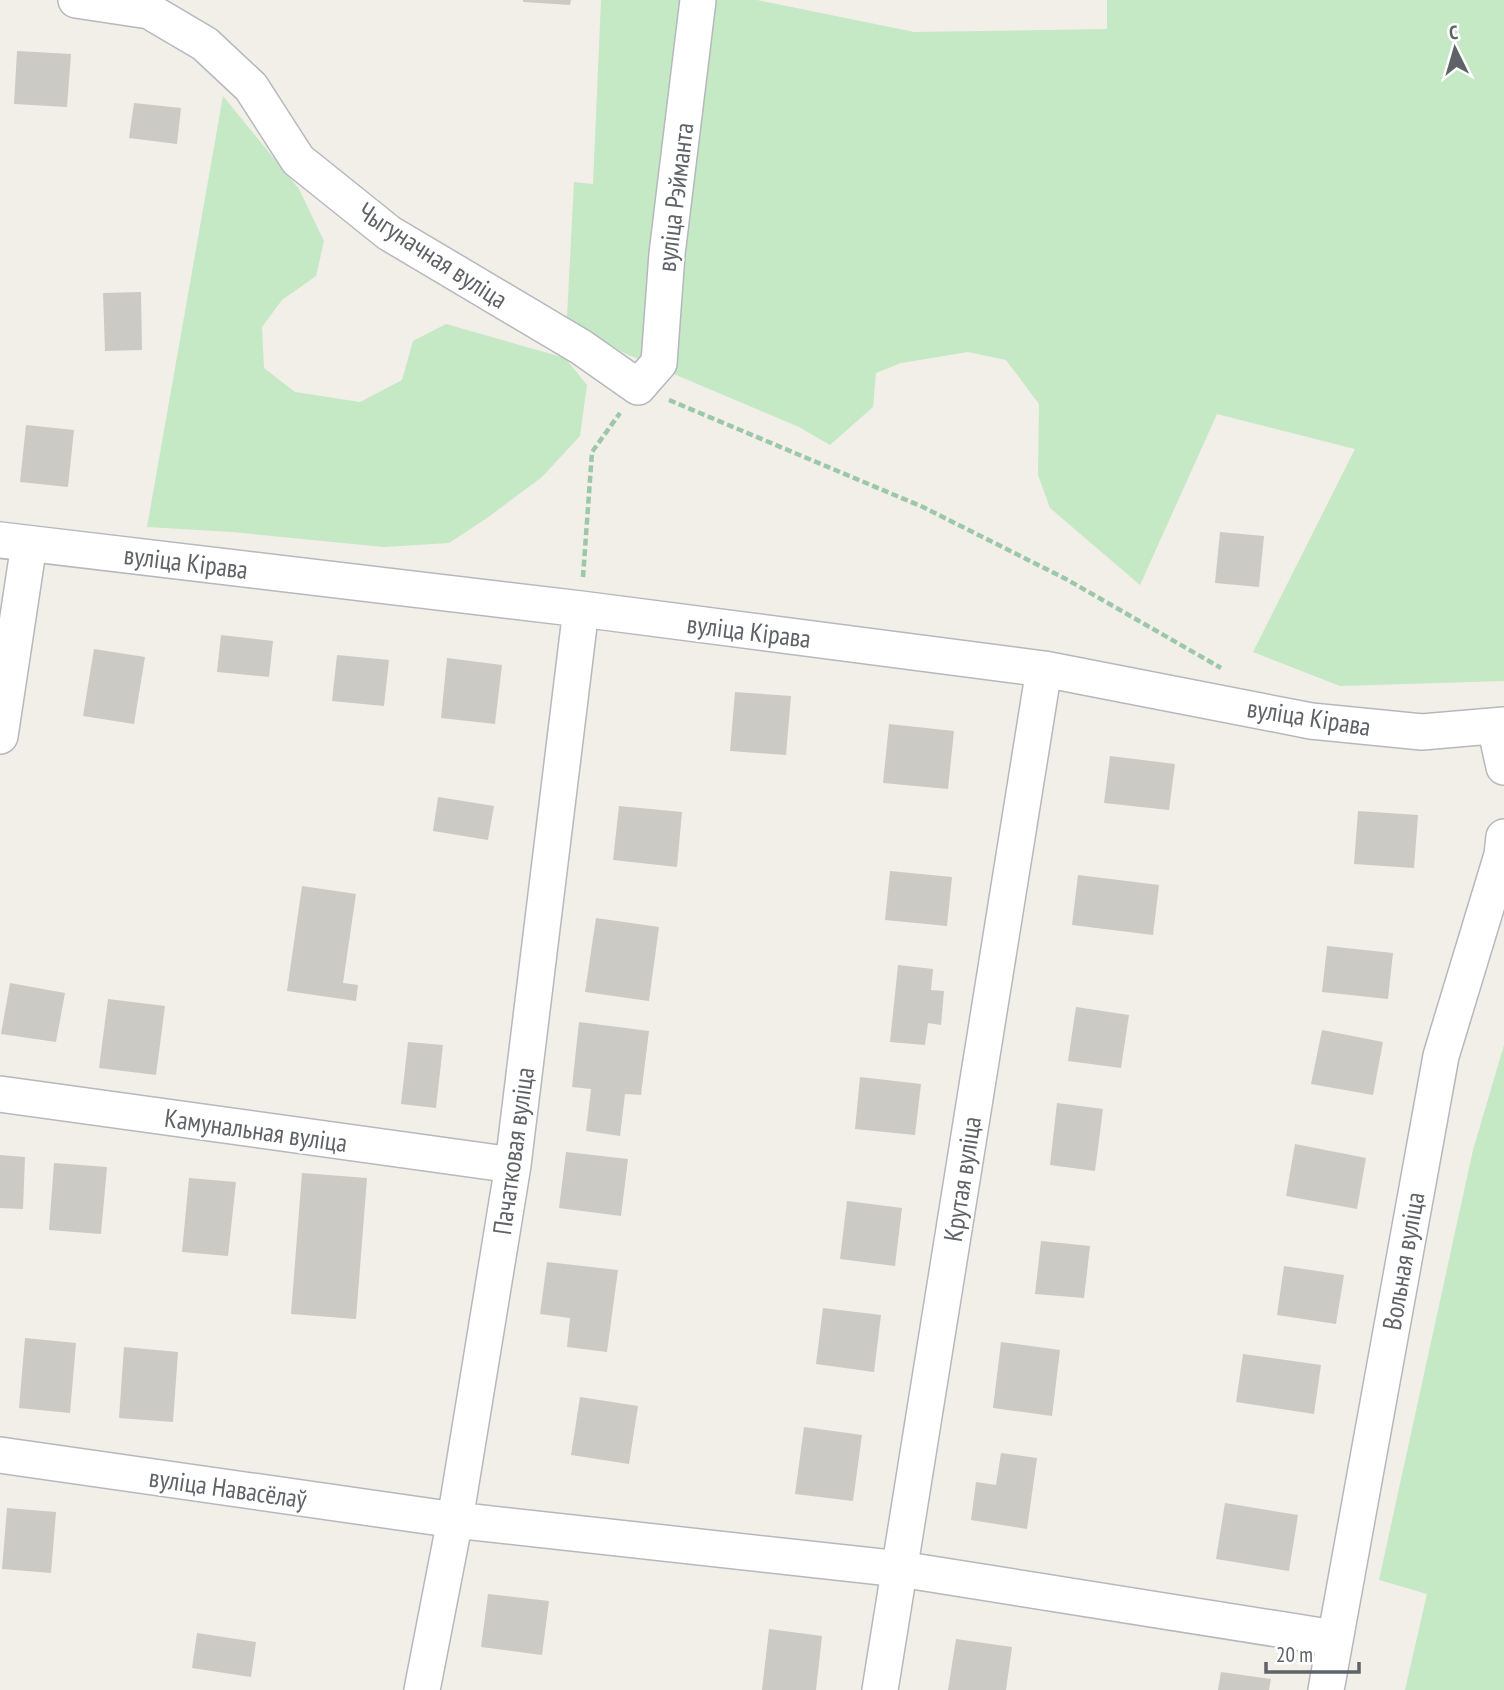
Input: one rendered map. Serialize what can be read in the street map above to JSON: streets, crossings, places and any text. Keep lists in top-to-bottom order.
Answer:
{
  "streets": {
    "street": [
      "вуліца Рэйманта",
      "Чыгуначная вуліца",
      "вуліца Кірава",
      "Камунальная вуліца",
      "Пачатковая вуліца",
      "Крутая вуліца",
      "Вольная вуліца",
      "вуліца Навасёлаў"
    ]
  },
  "crossings": [
    ["вуліца Рэйманта", "Чыгуначная вуліца"],
    ["вуліца Кірава", "Пачатковая вуліца"],
    ["вуліца Кірава", "Крутая вуліца"],
    ["Камунальная вуліца", "Пачатковая вуліца"],
    ["Пачатковая вуліца", "вуліца Навасёлаў"],
    ["Крутая вуліца", "вуліца Навасёлаў"],
    ["Вольная вуліца", "вуліца Навасёлаў"]
  ],
  "scale_bar": "20 m",
  "north": "top"
}
